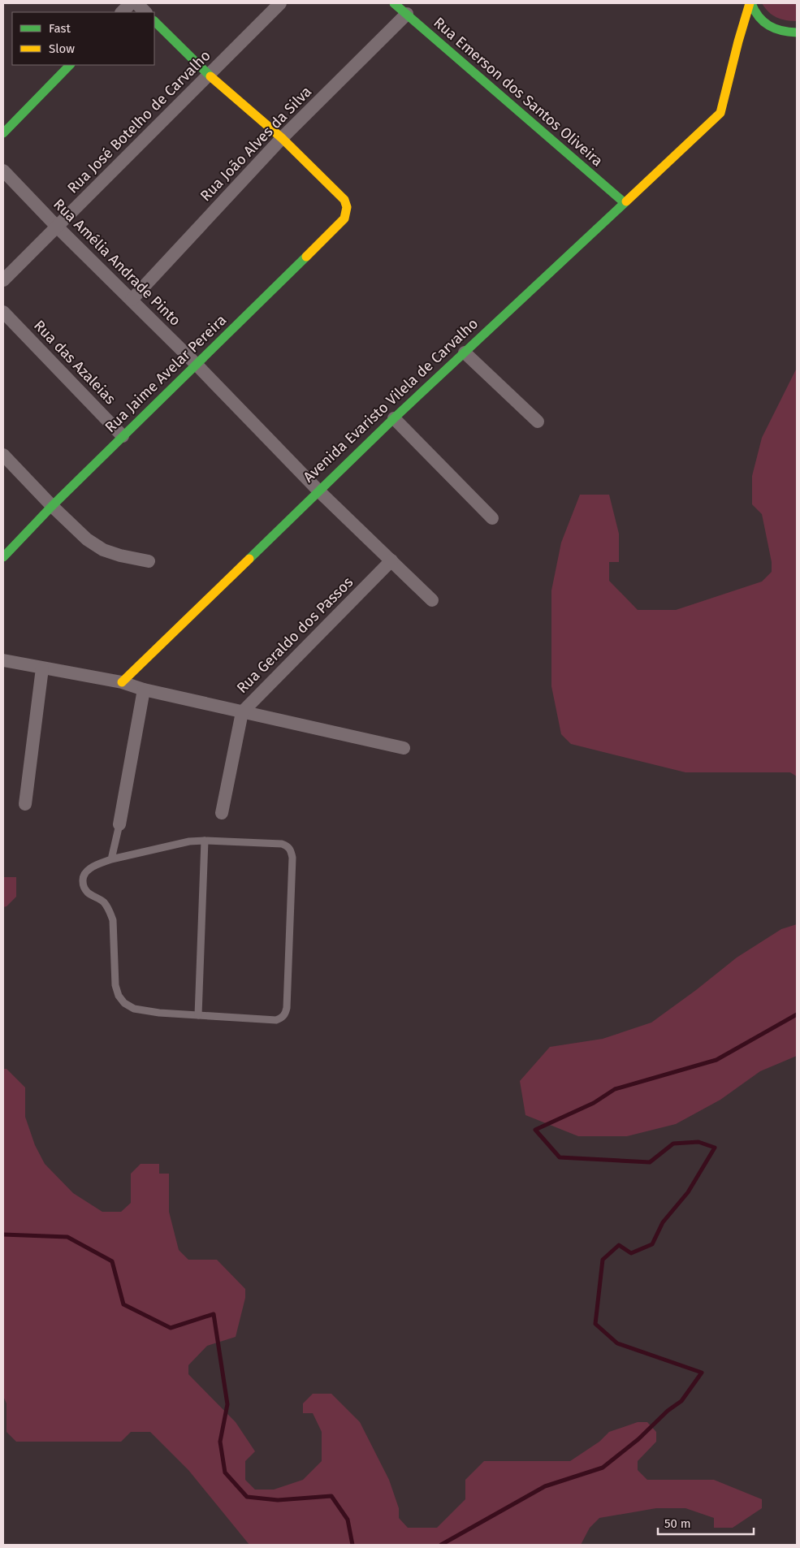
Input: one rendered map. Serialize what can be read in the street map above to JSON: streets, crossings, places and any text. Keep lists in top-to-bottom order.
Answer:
{
  "streets": {
    "street": [
      "Rua Emerson dos Santos Oliveira",
      "Rua José Botelho de Carvalho",
      "Rua João Alves da Silva",
      "Rua Amélia Andrade Pinto",
      "Rua das Azaleias",
      "Rua Jaime Avelar Pereira",
      "Avenida Evaristo Vilela de Carvalho",
      "Rua Geraldo dos Passos"
    ]
  },
  "crossings": [
    ["Rua Emerson dos Santos Oliveira", "Rua João Alves da Silva"],
    ["Rua Emerson dos Santos Oliveira", "Avenida Evaristo Vilela de Carvalho"],
    ["Rua José Botelho de Carvalho", "Rua Amélia Andrade Pinto"],
    ["Rua João Alves da Silva", "Rua Amélia Andrade Pinto"],
    ["Rua João Alves da Silva", "Rua Jaime Avelar Pereira"],
    ["Rua Amélia Andrade Pinto", "Rua Jaime Avelar Pereira"],
    ["Rua Amélia Andrade Pinto", "Avenida Evaristo Vilela de Carvalho"],
    ["Rua Amélia Andrade Pinto", "Rua Geraldo dos Passos"],
    ["Rua das Azaleias", "Rua Jaime Avelar Pereira"]
  ],
  "legend": ["Fast", "Slow"],
  "scale_bar": "50 m"
}
